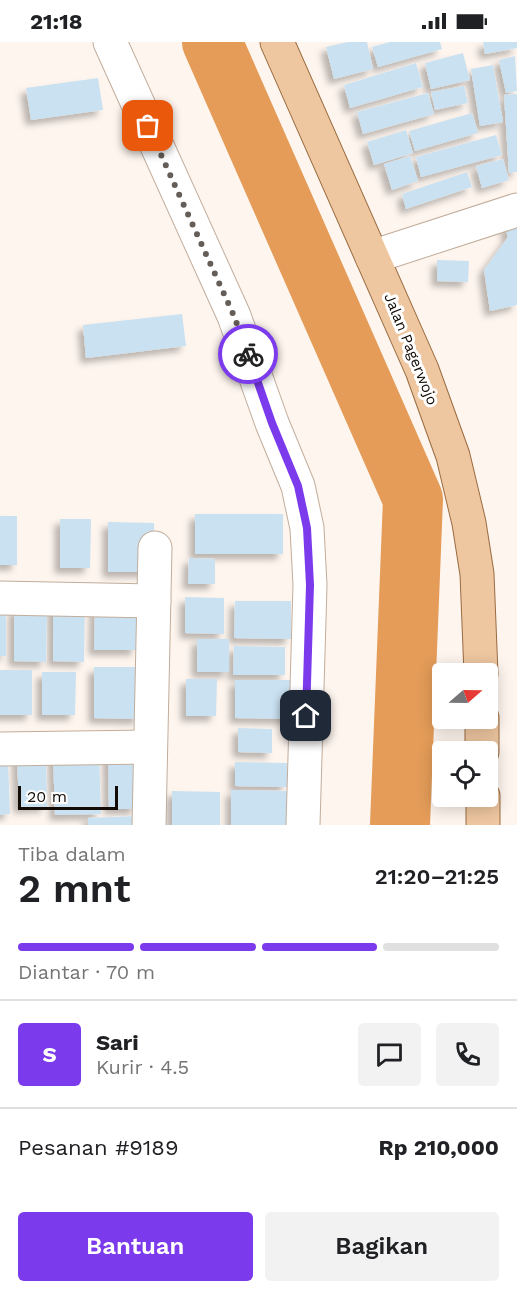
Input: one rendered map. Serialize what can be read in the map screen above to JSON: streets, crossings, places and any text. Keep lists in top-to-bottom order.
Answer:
{
  "streets": {
    "main road": ["Jalan Pagerwojo"]
  },
  "scale_bar": "20 m",
  "north": "right",
  "page": {
    "status": "21:18",
    "scale": "20 m",
    "heading": ["2 mnt", "Tiba dalam", "21:20–21:25"],
    "panel": [
      "Sari",
      "Kurir · 4.5",
      "Pesanan #9189",
      "Rp 210,000"
    ],
    "bar": "Diantar · 70 m",
    "round": "S",
    "buttons": ["Bantuan", "Bagikan"]
  }
}
